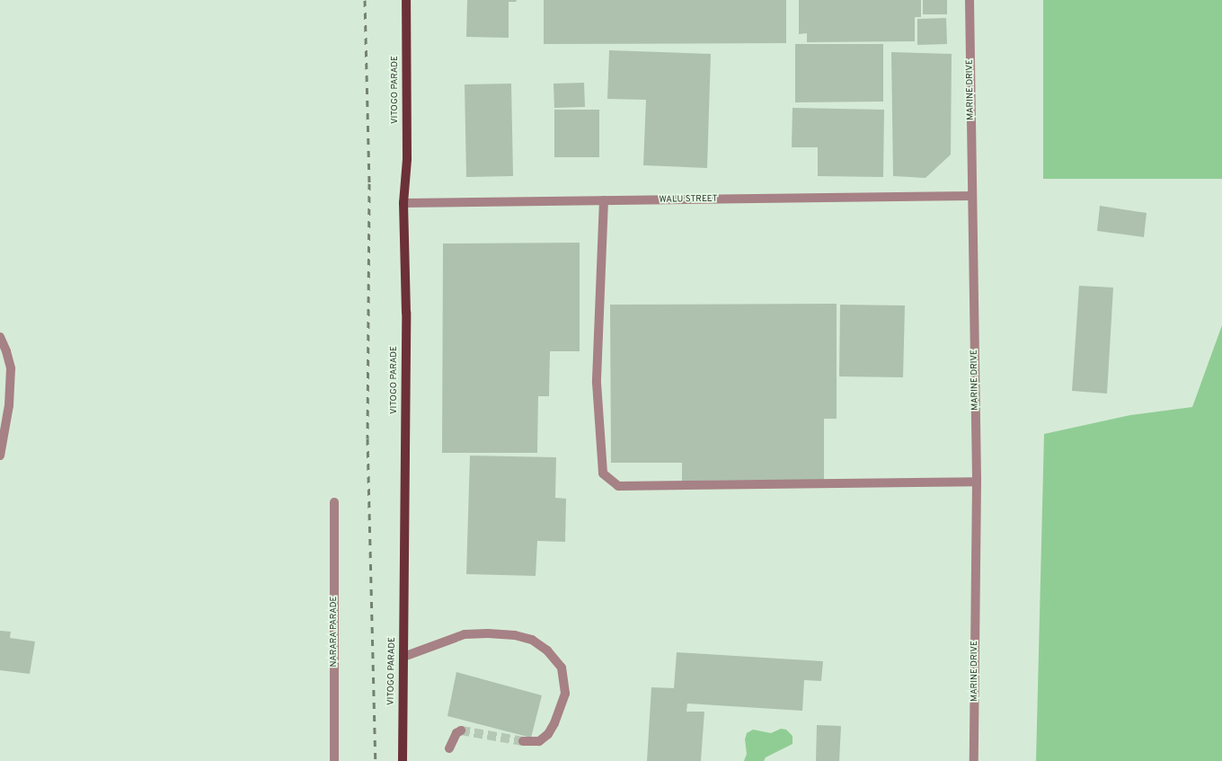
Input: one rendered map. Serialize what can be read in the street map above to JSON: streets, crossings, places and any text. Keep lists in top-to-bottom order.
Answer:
{
  "streets": {
    "main road": ["VITOGO PARADE"],
    "street": ["MARINE DRIVE", "WALU STREET", "NARARA PARADE"]
  },
  "crossings": [
    ["VITOGO PARADE", "WALU STREET"],
    ["MARINE DRIVE", "WALU STREET"]
  ]
}
